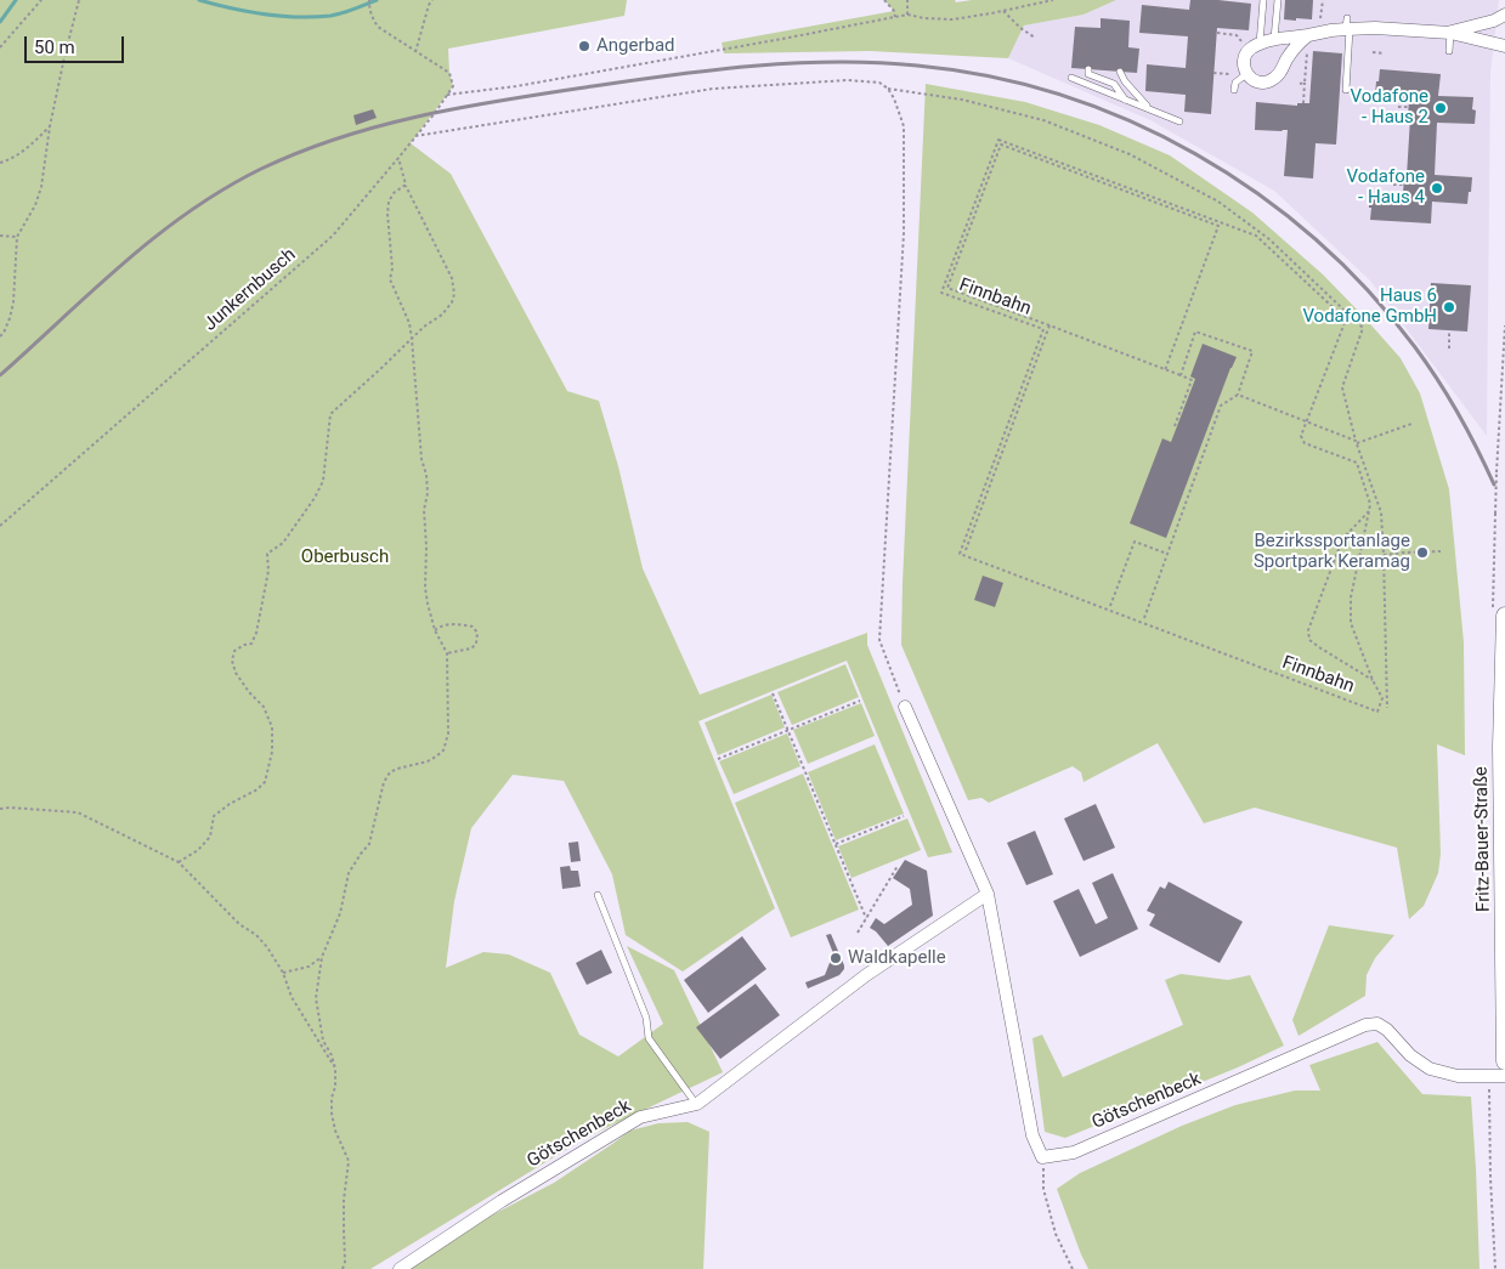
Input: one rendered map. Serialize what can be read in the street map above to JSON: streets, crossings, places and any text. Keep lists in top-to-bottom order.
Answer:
{
  "streets": {
    "main road": ["Fritz-Bauer-Straße"],
    "street": ["Götschenbeck"],
    "path": ["Junkernbusch", "Finnbahn"]
  },
  "parks": ["Oberbusch"],
  "places": [
    "Angerbad",
    "Vodafone - Haus 2",
    "Vodafone - Haus 4",
    "Haus 6 Vodafone GmbH",
    "Bezirkssportanlage Sportpark Keramag",
    "Waldkapelle"
  ],
  "scale_bar": "50 m"
}
